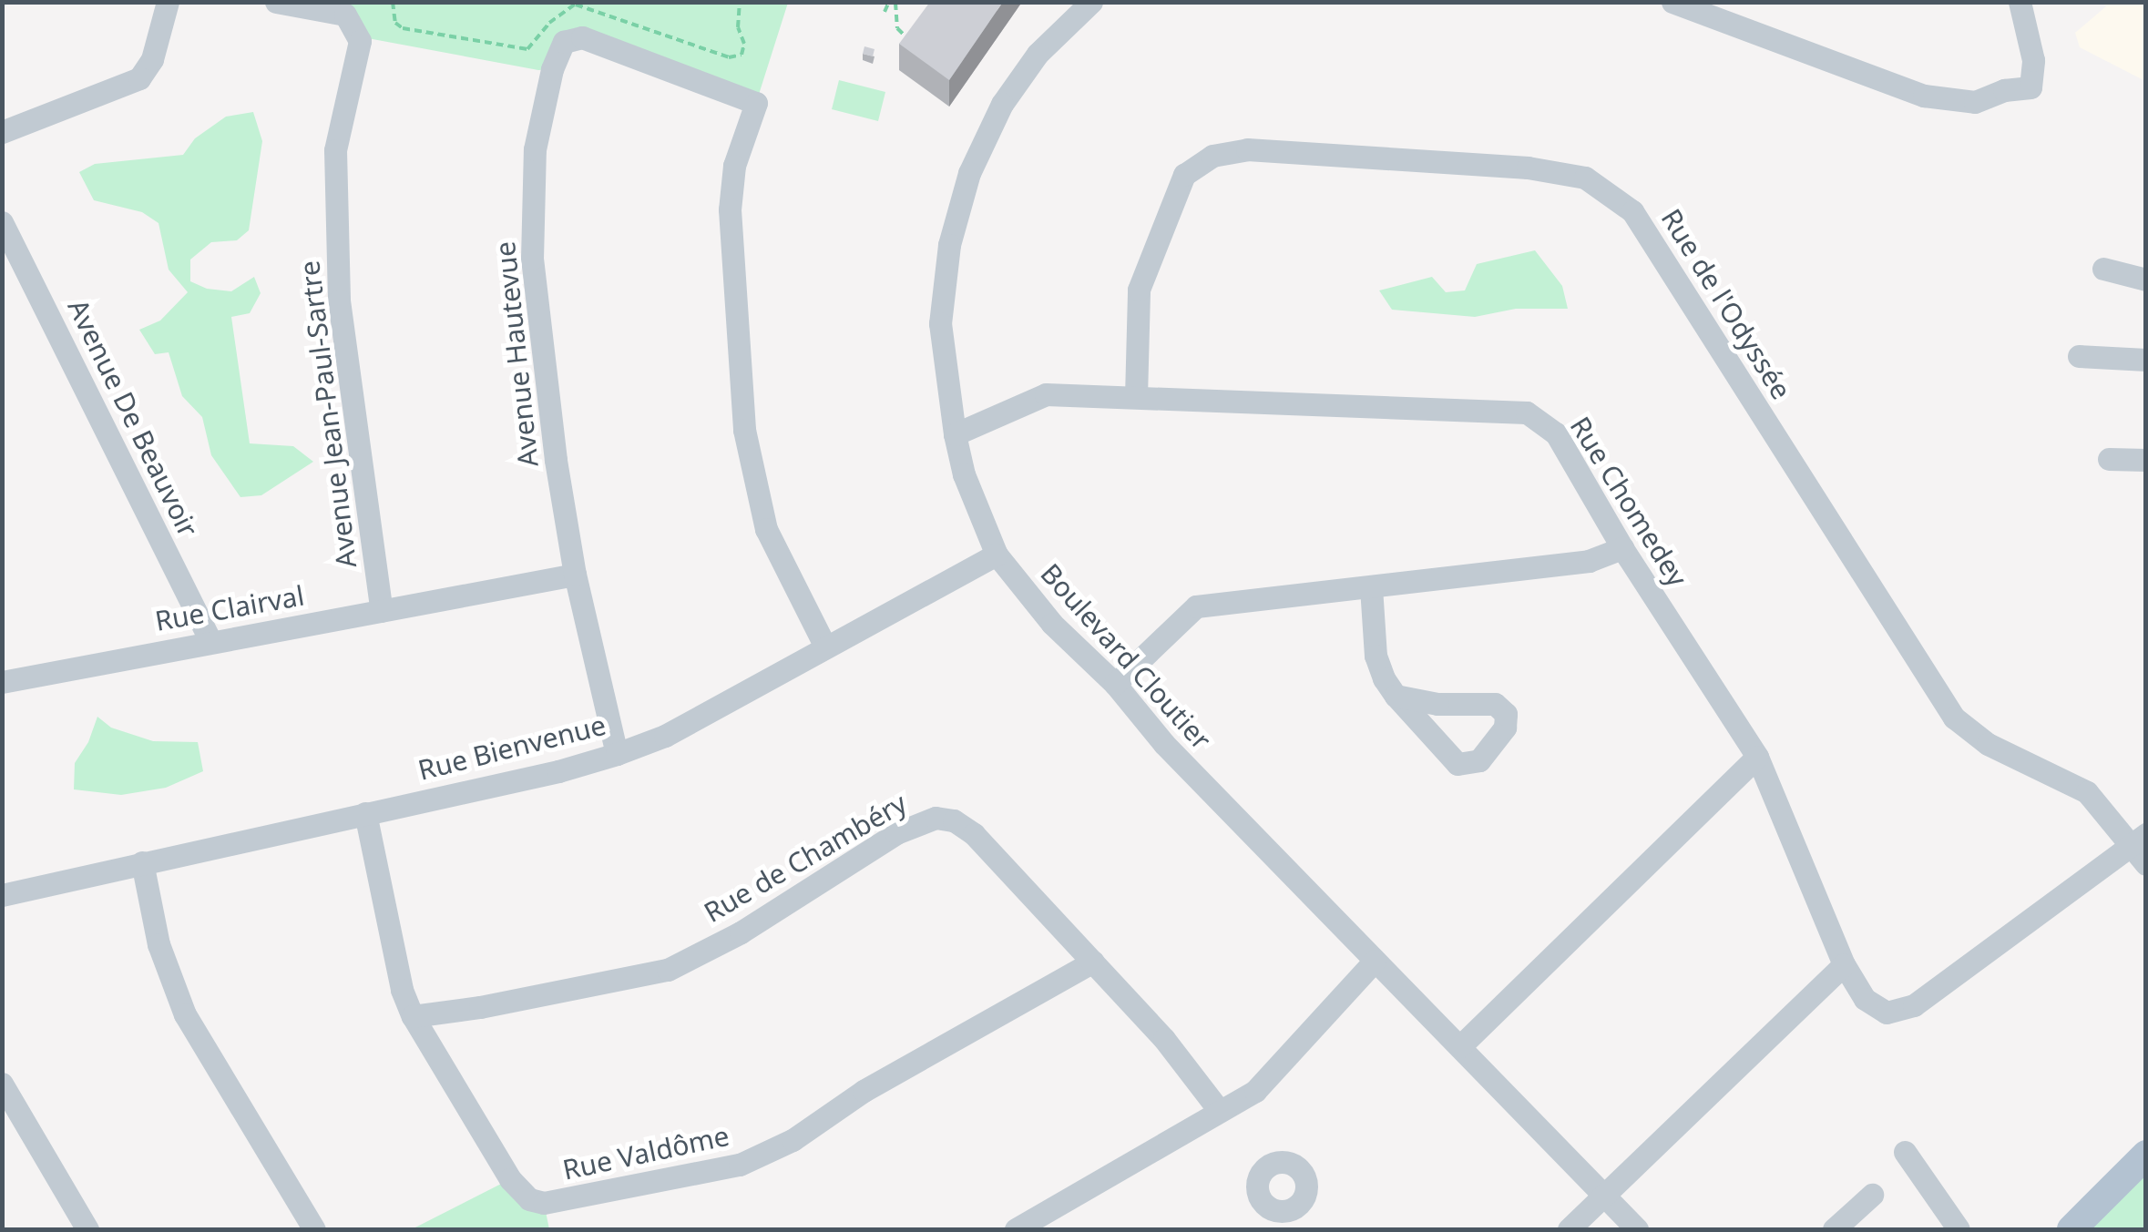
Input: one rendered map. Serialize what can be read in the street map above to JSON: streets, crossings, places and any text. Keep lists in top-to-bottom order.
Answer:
{
  "streets": {
    "street": [
      "Rue de l'Odyssée",
      "Avenue Hautevue",
      "Avenue Jean-Paul-Sartre",
      "Avenue De Beauvoir",
      "Rue Chomedey",
      "Rue Clairval",
      "Boulevard Cloutier",
      "Rue Bienvenue",
      "Rue de Chambéry",
      "Rue Valdôme"
    ]
  },
  "crossings": [
    ["Rue de l'Odyssée", "Rue Chomedey"],
    ["Avenue Hautevue", "Rue Clairval"],
    ["Avenue Hautevue", "Rue Bienvenue"],
    ["Avenue Jean-Paul-Sartre", "Rue Clairval"],
    ["Avenue De Beauvoir", "Rue Clairval"],
    ["Rue Chomedey", "Boulevard Cloutier"],
    ["Boulevard Cloutier", "Rue Bienvenue"],
    ["Rue Bienvenue", "Rue Valdôme"],
    ["Rue de Chambéry", "Rue Valdôme"]
  ]
}
